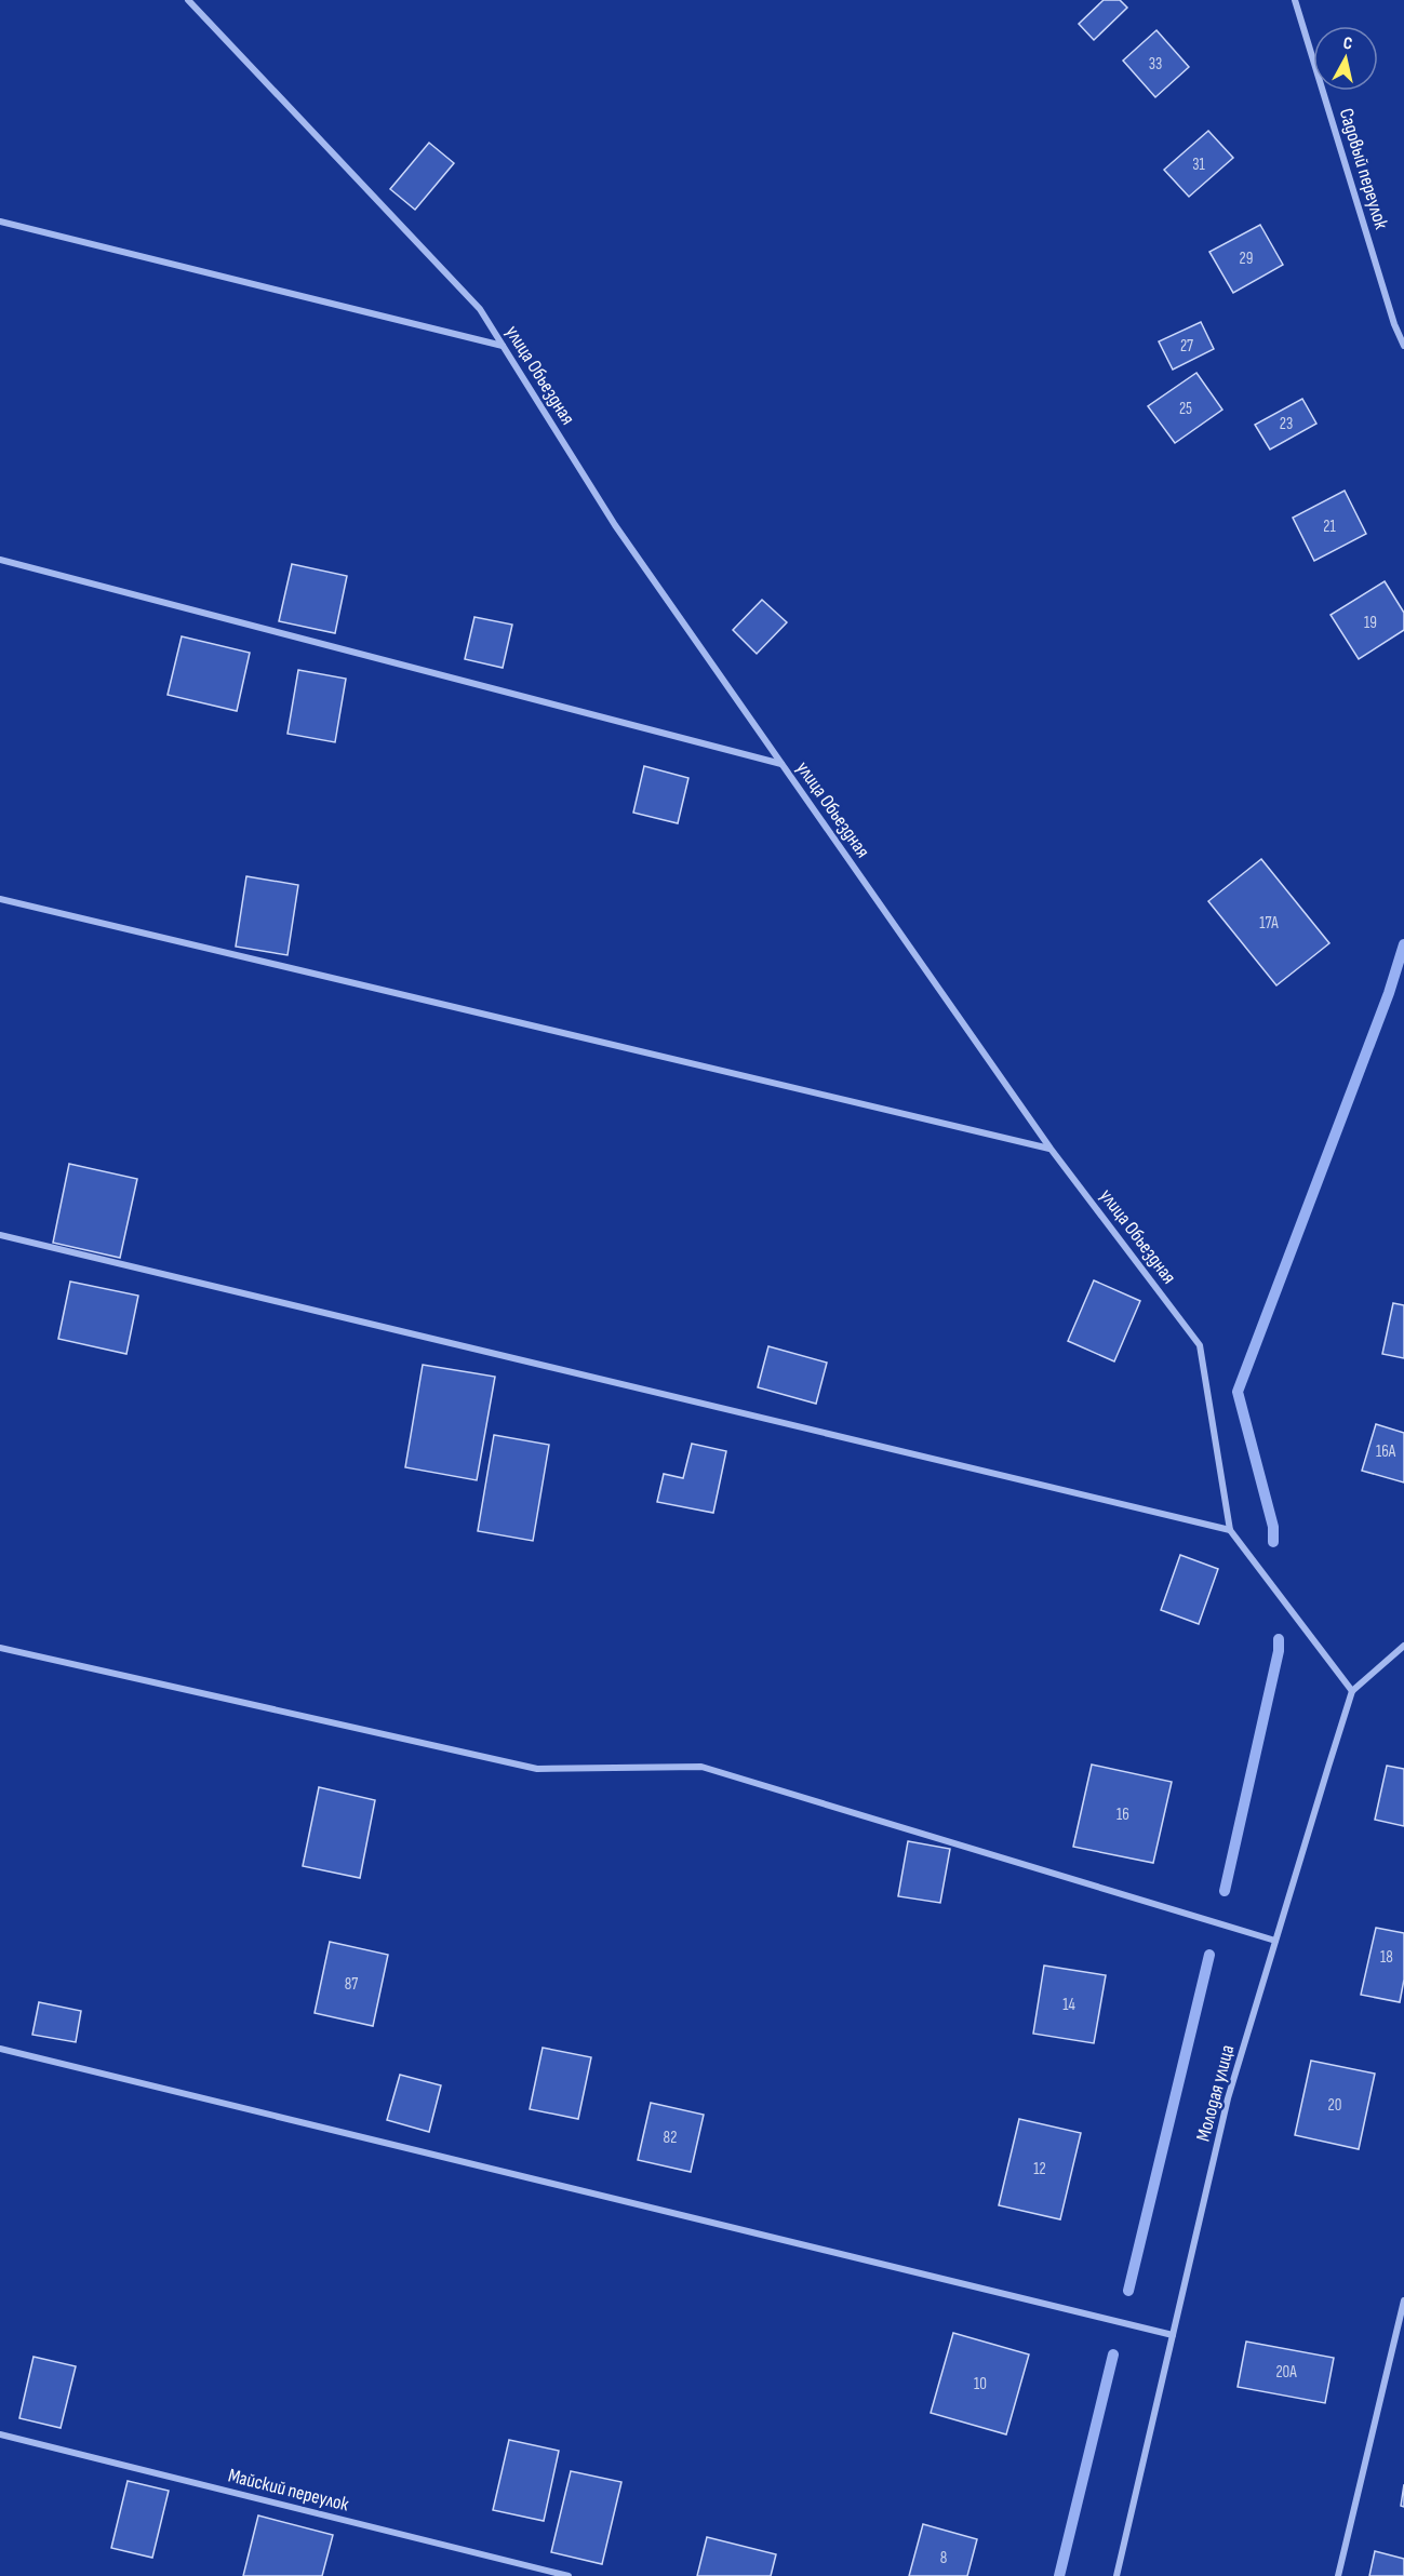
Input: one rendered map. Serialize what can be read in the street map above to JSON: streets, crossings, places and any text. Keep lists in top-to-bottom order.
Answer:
{
  "streets": {
    "street": [
      "Садовый переулок",
      "улица Обьездная",
      "Молодая улица",
      "Майский переулок"
    ]
  },
  "crossings": [
    ["улица Обьездная", "Молодая улица"]
  ],
  "house_numbers": [
    "33",
    "31",
    "29",
    "27",
    "25",
    "23",
    "21",
    "19",
    "17А",
    "16А",
    "16",
    "18",
    "87",
    "14",
    "20",
    "82",
    "12",
    "20А",
    "10",
    "8"
  ],
  "north": "top"
}
